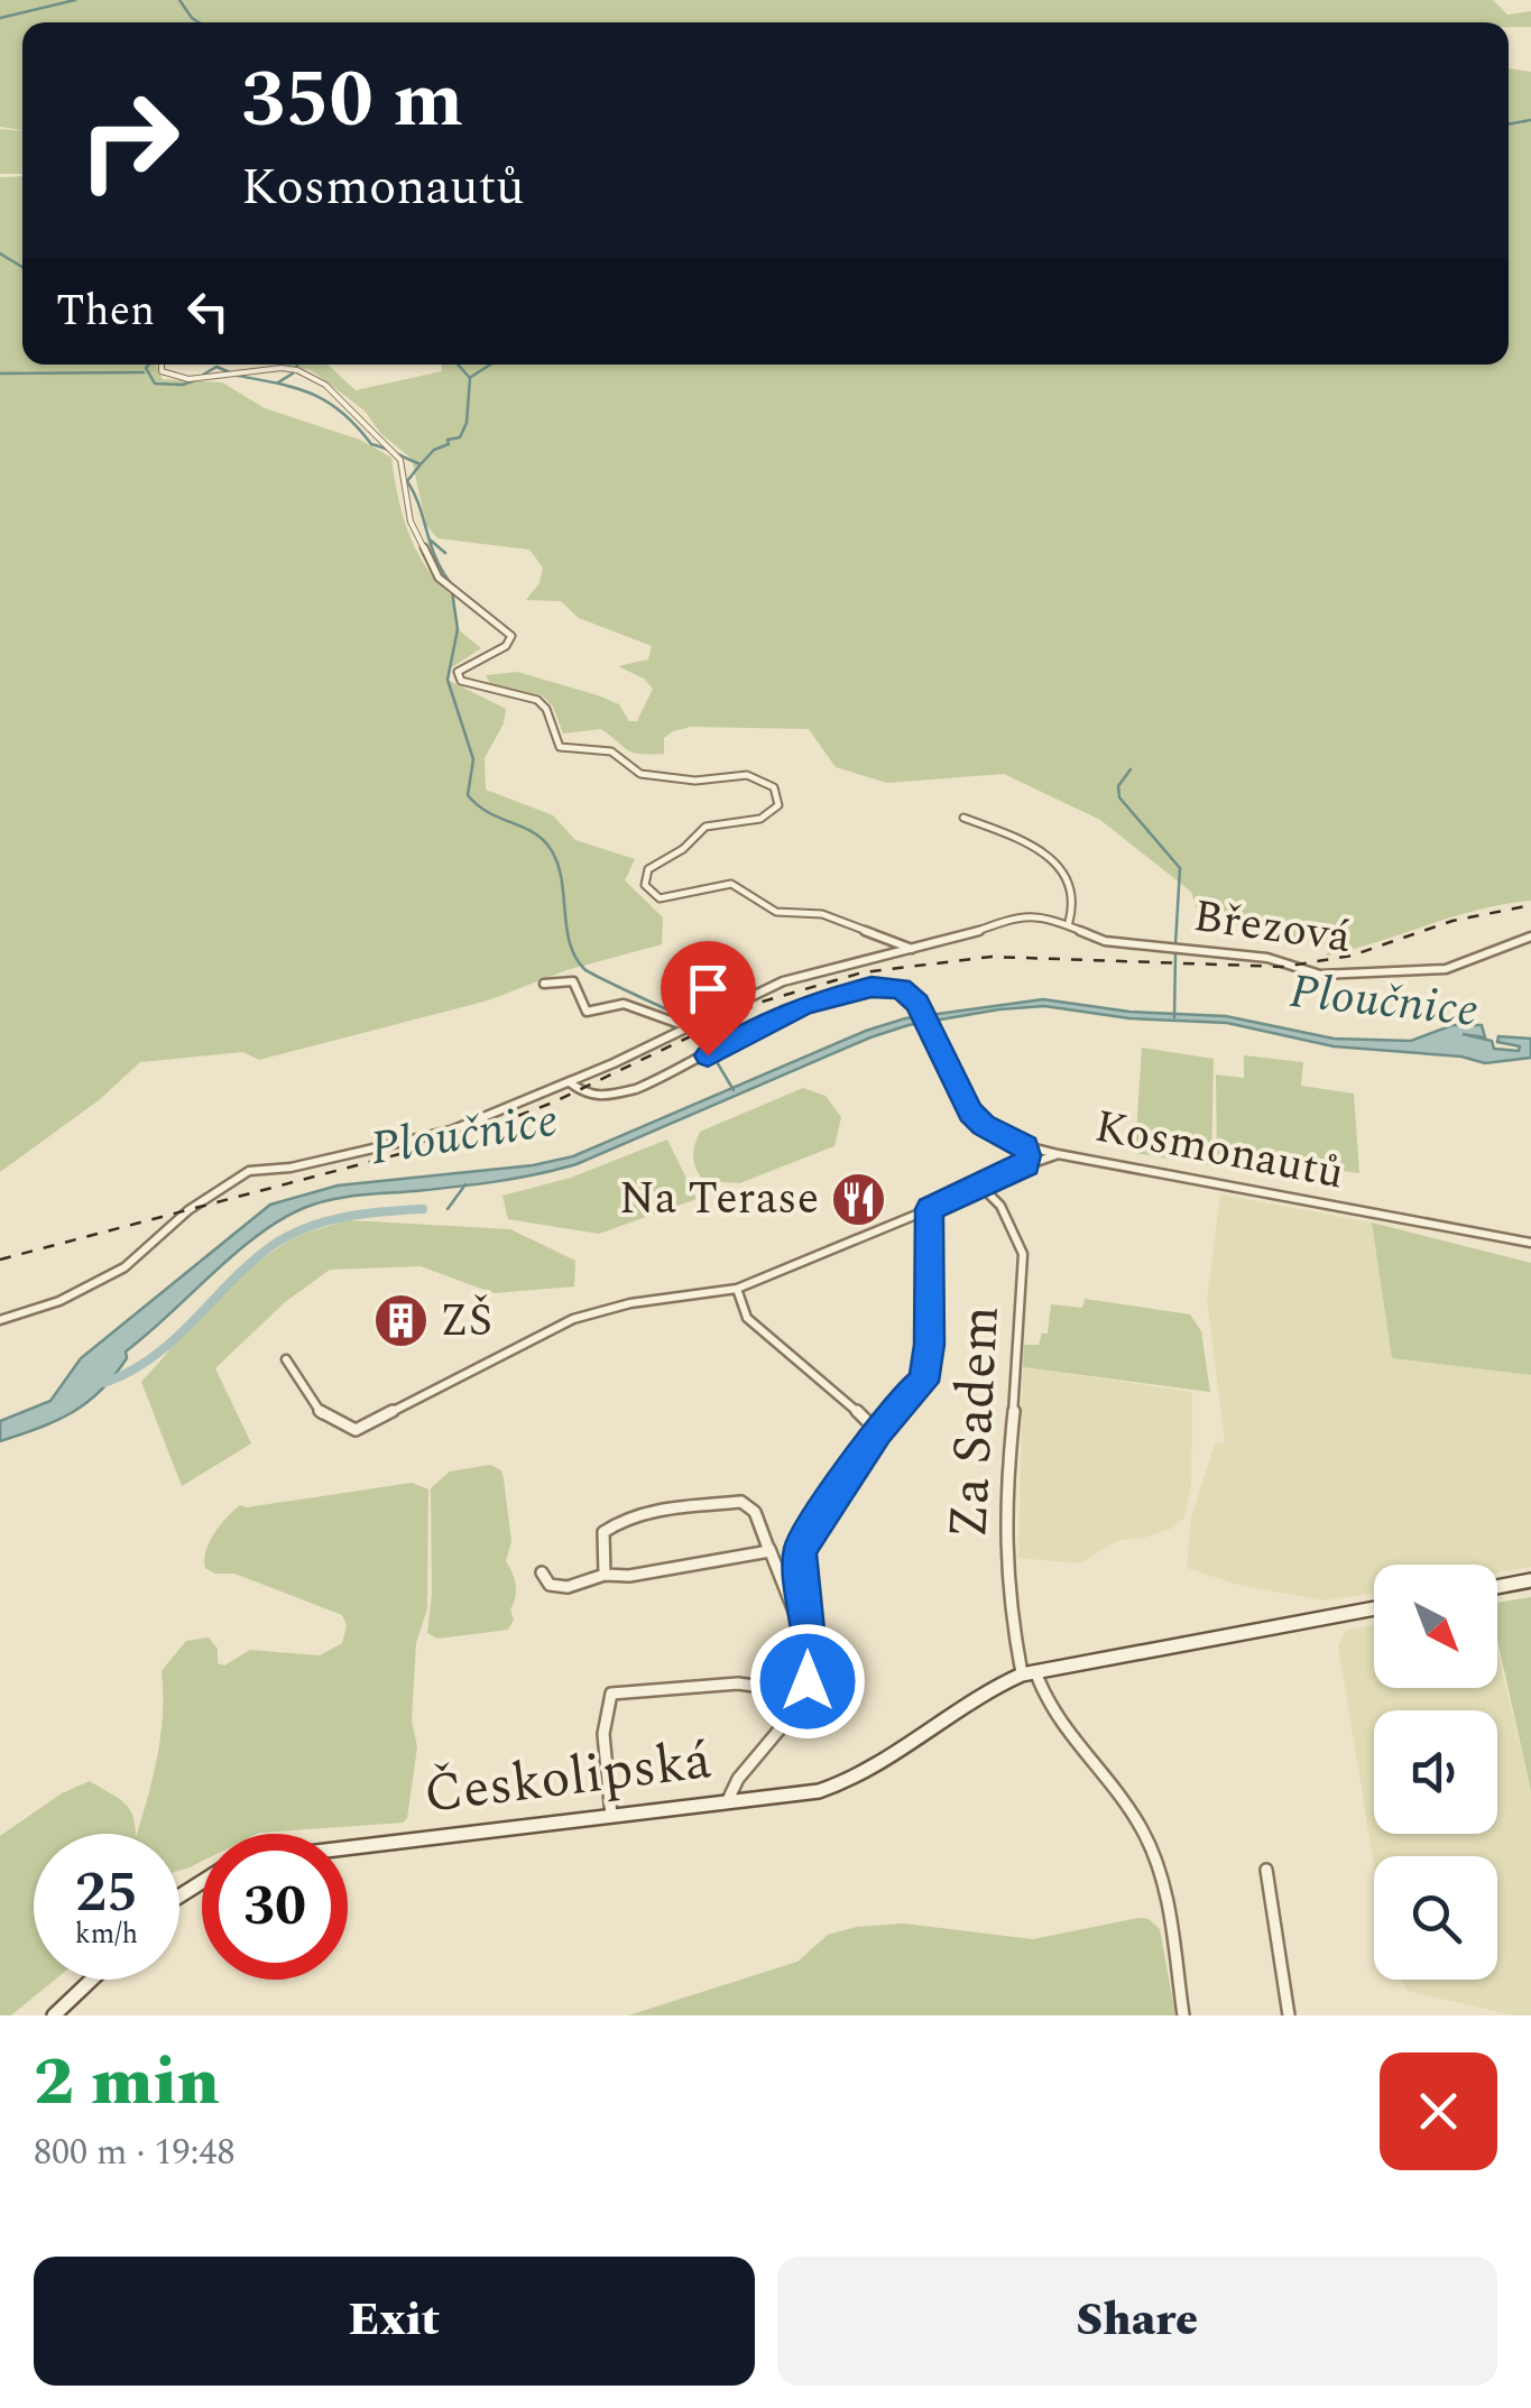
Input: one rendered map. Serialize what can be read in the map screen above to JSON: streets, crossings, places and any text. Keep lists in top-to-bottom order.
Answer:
{
  "streets": {
    "main road": ["Českolipská"],
    "street": ["Březová", "Kosmonautů", "Za Sadem"]
  },
  "crossings": [
    ["Kosmonautů", "Za Sadem"],
    ["Za Sadem", "Českolipská"]
  ],
  "water": ["Ploučnice"],
  "places": {
    "restaurant": ["Na Terase"],
    "building": ["ZŠ"]
  },
  "north": "bottom right",
  "page": {
    "turn": ["350 m", "Kosmonautů"],
    "then": "Then",
    "speed": "25 km/h",
    "limit": "30",
    "heading": ["2 min", "800 m · 19:48"],
    "buttons": ["Exit", "Share"]
  }
}
